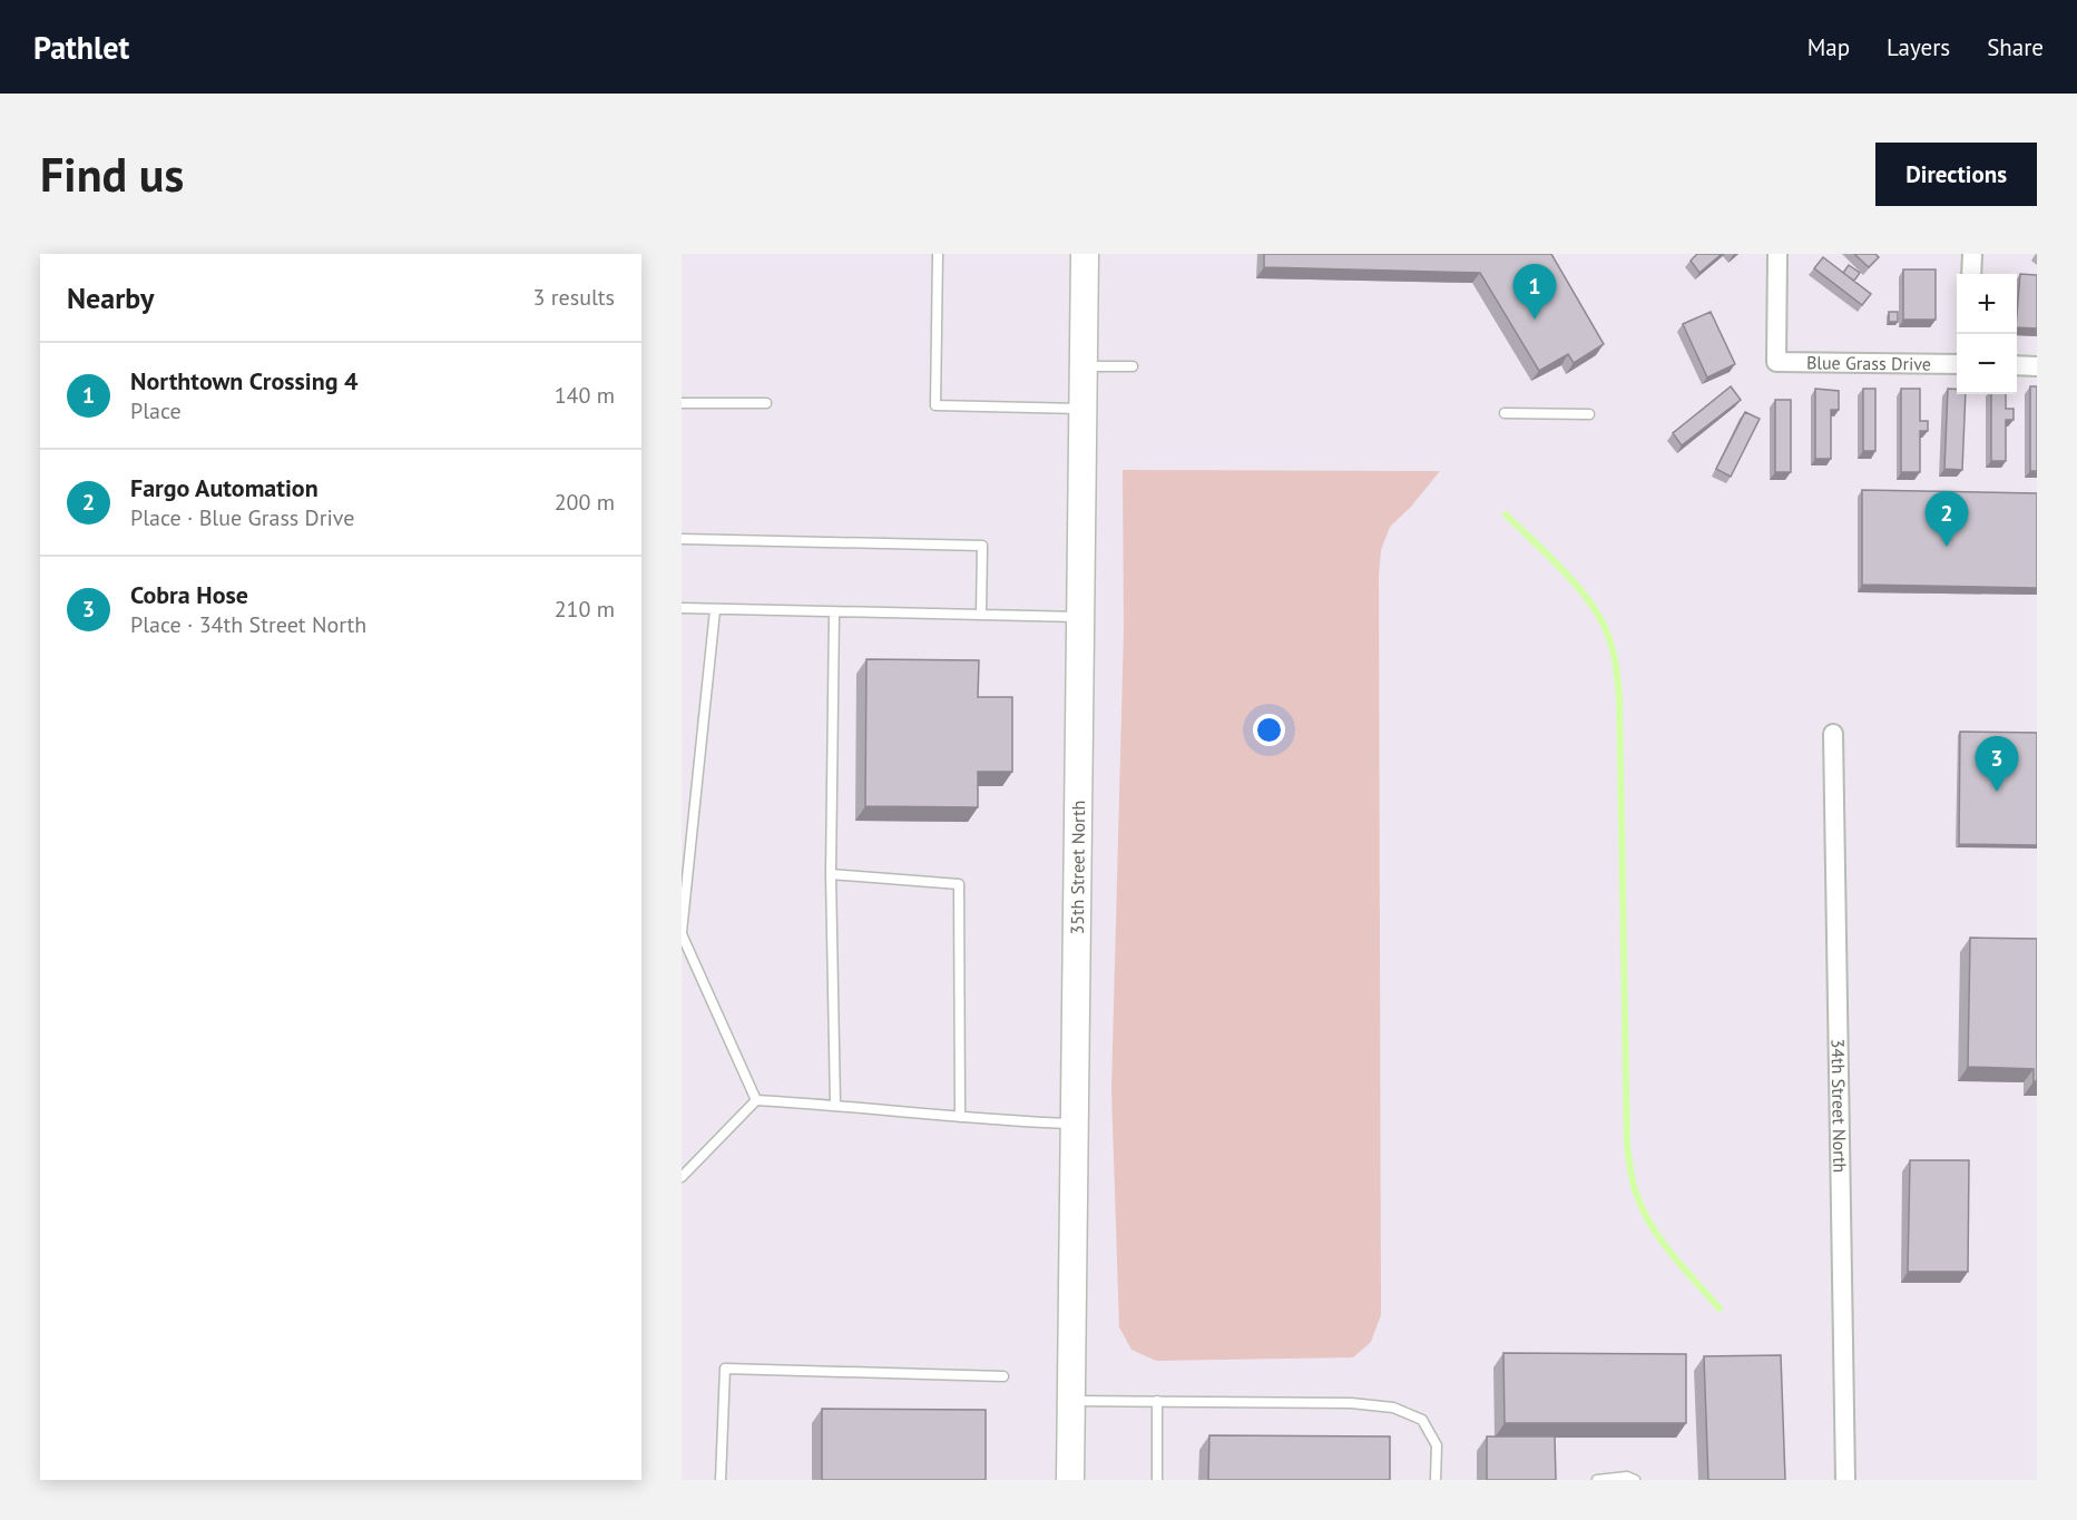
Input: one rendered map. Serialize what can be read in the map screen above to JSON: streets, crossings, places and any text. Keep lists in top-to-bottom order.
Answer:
{
  "streets": {
    "street": ["Blue Grass Drive", "35th Street North", "34th Street North"]
  },
  "page": {
    "header": "Pathlet",
    "nav": ["Map", "Layers", "Share"],
    "buttons": "Directions",
    "title": "Find us",
    "heading": ["Nearby", "3 results"],
    "pins": ["1", "2", "3"],
    "map_buttons": ["+", "−"],
    "list": [
      {
        "mark": "1",
        "name": "Northtown Crossing 4",
        "note": "Place",
        "value": "140 m"
      },
      {
        "mark": "2",
        "name": "Fargo Automation",
        "note": "Place · Blue Grass Drive",
        "value": "200 m"
      },
      {
        "mark": "3",
        "name": "Cobra Hose",
        "note": "Place · 34th Street North",
        "value": "210 m"
      }
    ]
  }
}
